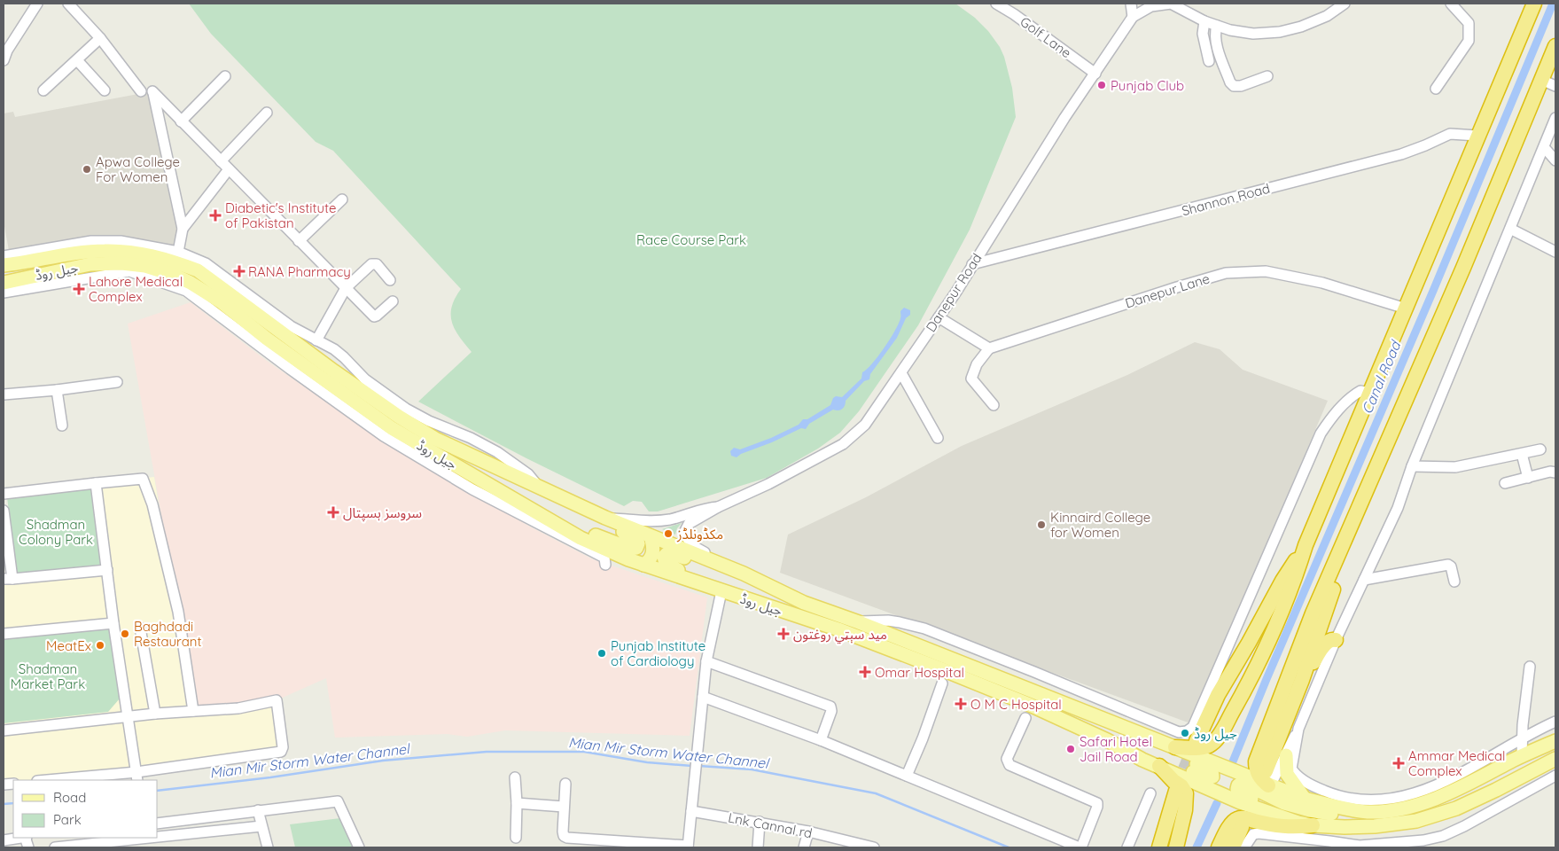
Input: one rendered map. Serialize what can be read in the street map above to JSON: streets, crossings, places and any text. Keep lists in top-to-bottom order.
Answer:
{
  "streets": {
    "main road": ["جیل روڈ"],
    "street": [
      "Golf Lane",
      "Shannon Road",
      "Danepur Lane",
      "Danepur Road",
      "Lnk Cannal rd"
    ]
  },
  "crossings": [
    ["Golf Lane", "Danepur Road"],
    ["Shannon Road", "Danepur Road"],
    ["جیل روڈ", "Danepur Road"]
  ],
  "water": ["Canal Road", "Mian Mir Storm Water Channel"],
  "parks": ["Race Course Park", "Shadman Colony Park", "Shadman Market Park"],
  "places": {
    "other": [
      "Punjab Club",
      "Apwa College For Women",
      "Kinnaird College for Women",
      "مکڈونلڈز",
      "Baghdadi Restaurant",
      "MeatEx",
      "Punjab Institute of Cardiology",
      "جیل روڈ",
      "Safari Hotel Jail Road"
    ],
    "health": [
      "Diabetic's Institute of Pakistan",
      "RANA Pharmacy",
      "Lahore Medical Complex",
      "سروسز ہسپتال",
      "مید سېټي روغتون",
      "Omar Hospital",
      "O M C Hospital",
      "Ammar Medical Complex"
    ]
  },
  "legend": ["Road", "Park"]
}
